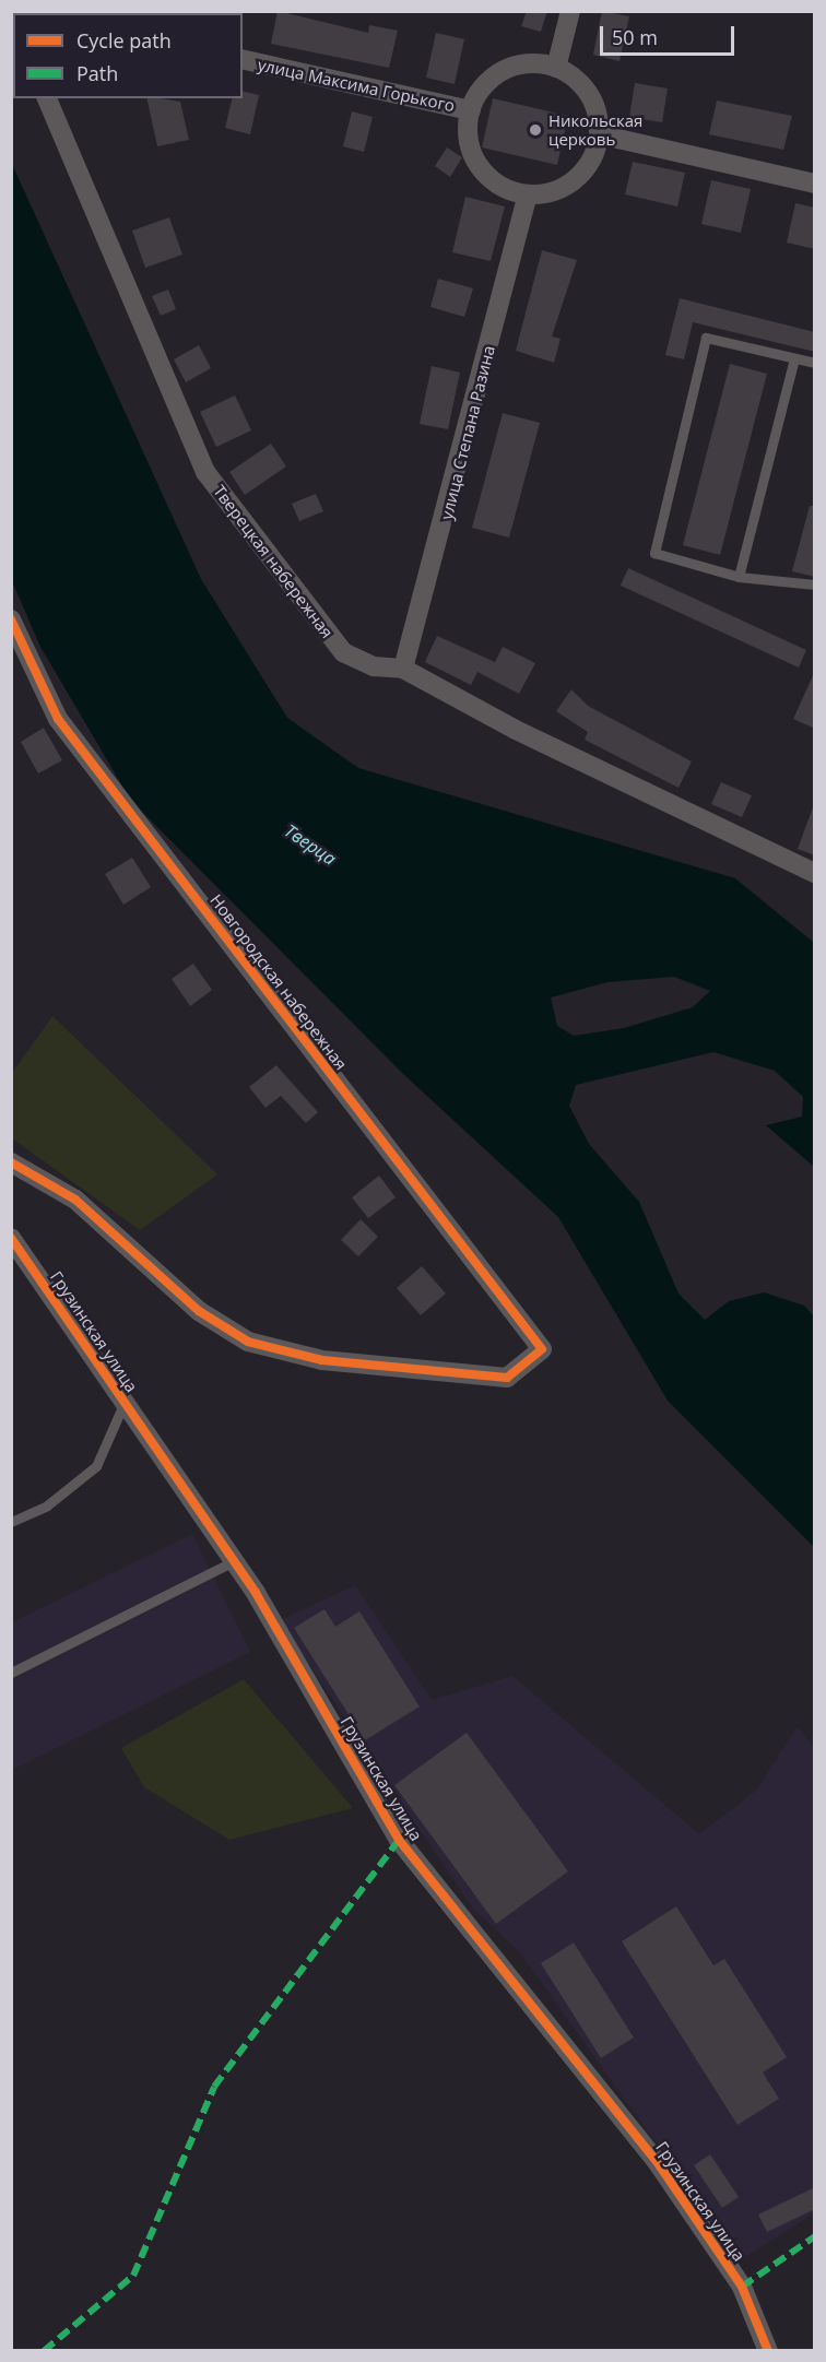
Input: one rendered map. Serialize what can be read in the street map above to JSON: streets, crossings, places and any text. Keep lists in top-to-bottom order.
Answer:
{
  "streets": {
    "street": [
      "улица Максима Горького",
      "улица Степана Разина",
      "Тверецкая набережная",
      "Новгородская набережная",
      "Грузинская улица"
    ]
  },
  "crossings": [
    ["улица Максима Горького", "улица Степана Разина"],
    ["улица Степана Разина", "Тверецкая набережная"]
  ],
  "water": ["Тверца"],
  "places": ["Никольская церковь"],
  "legend": ["Cycle path", "Path"],
  "scale_bar": "50 m"
}
